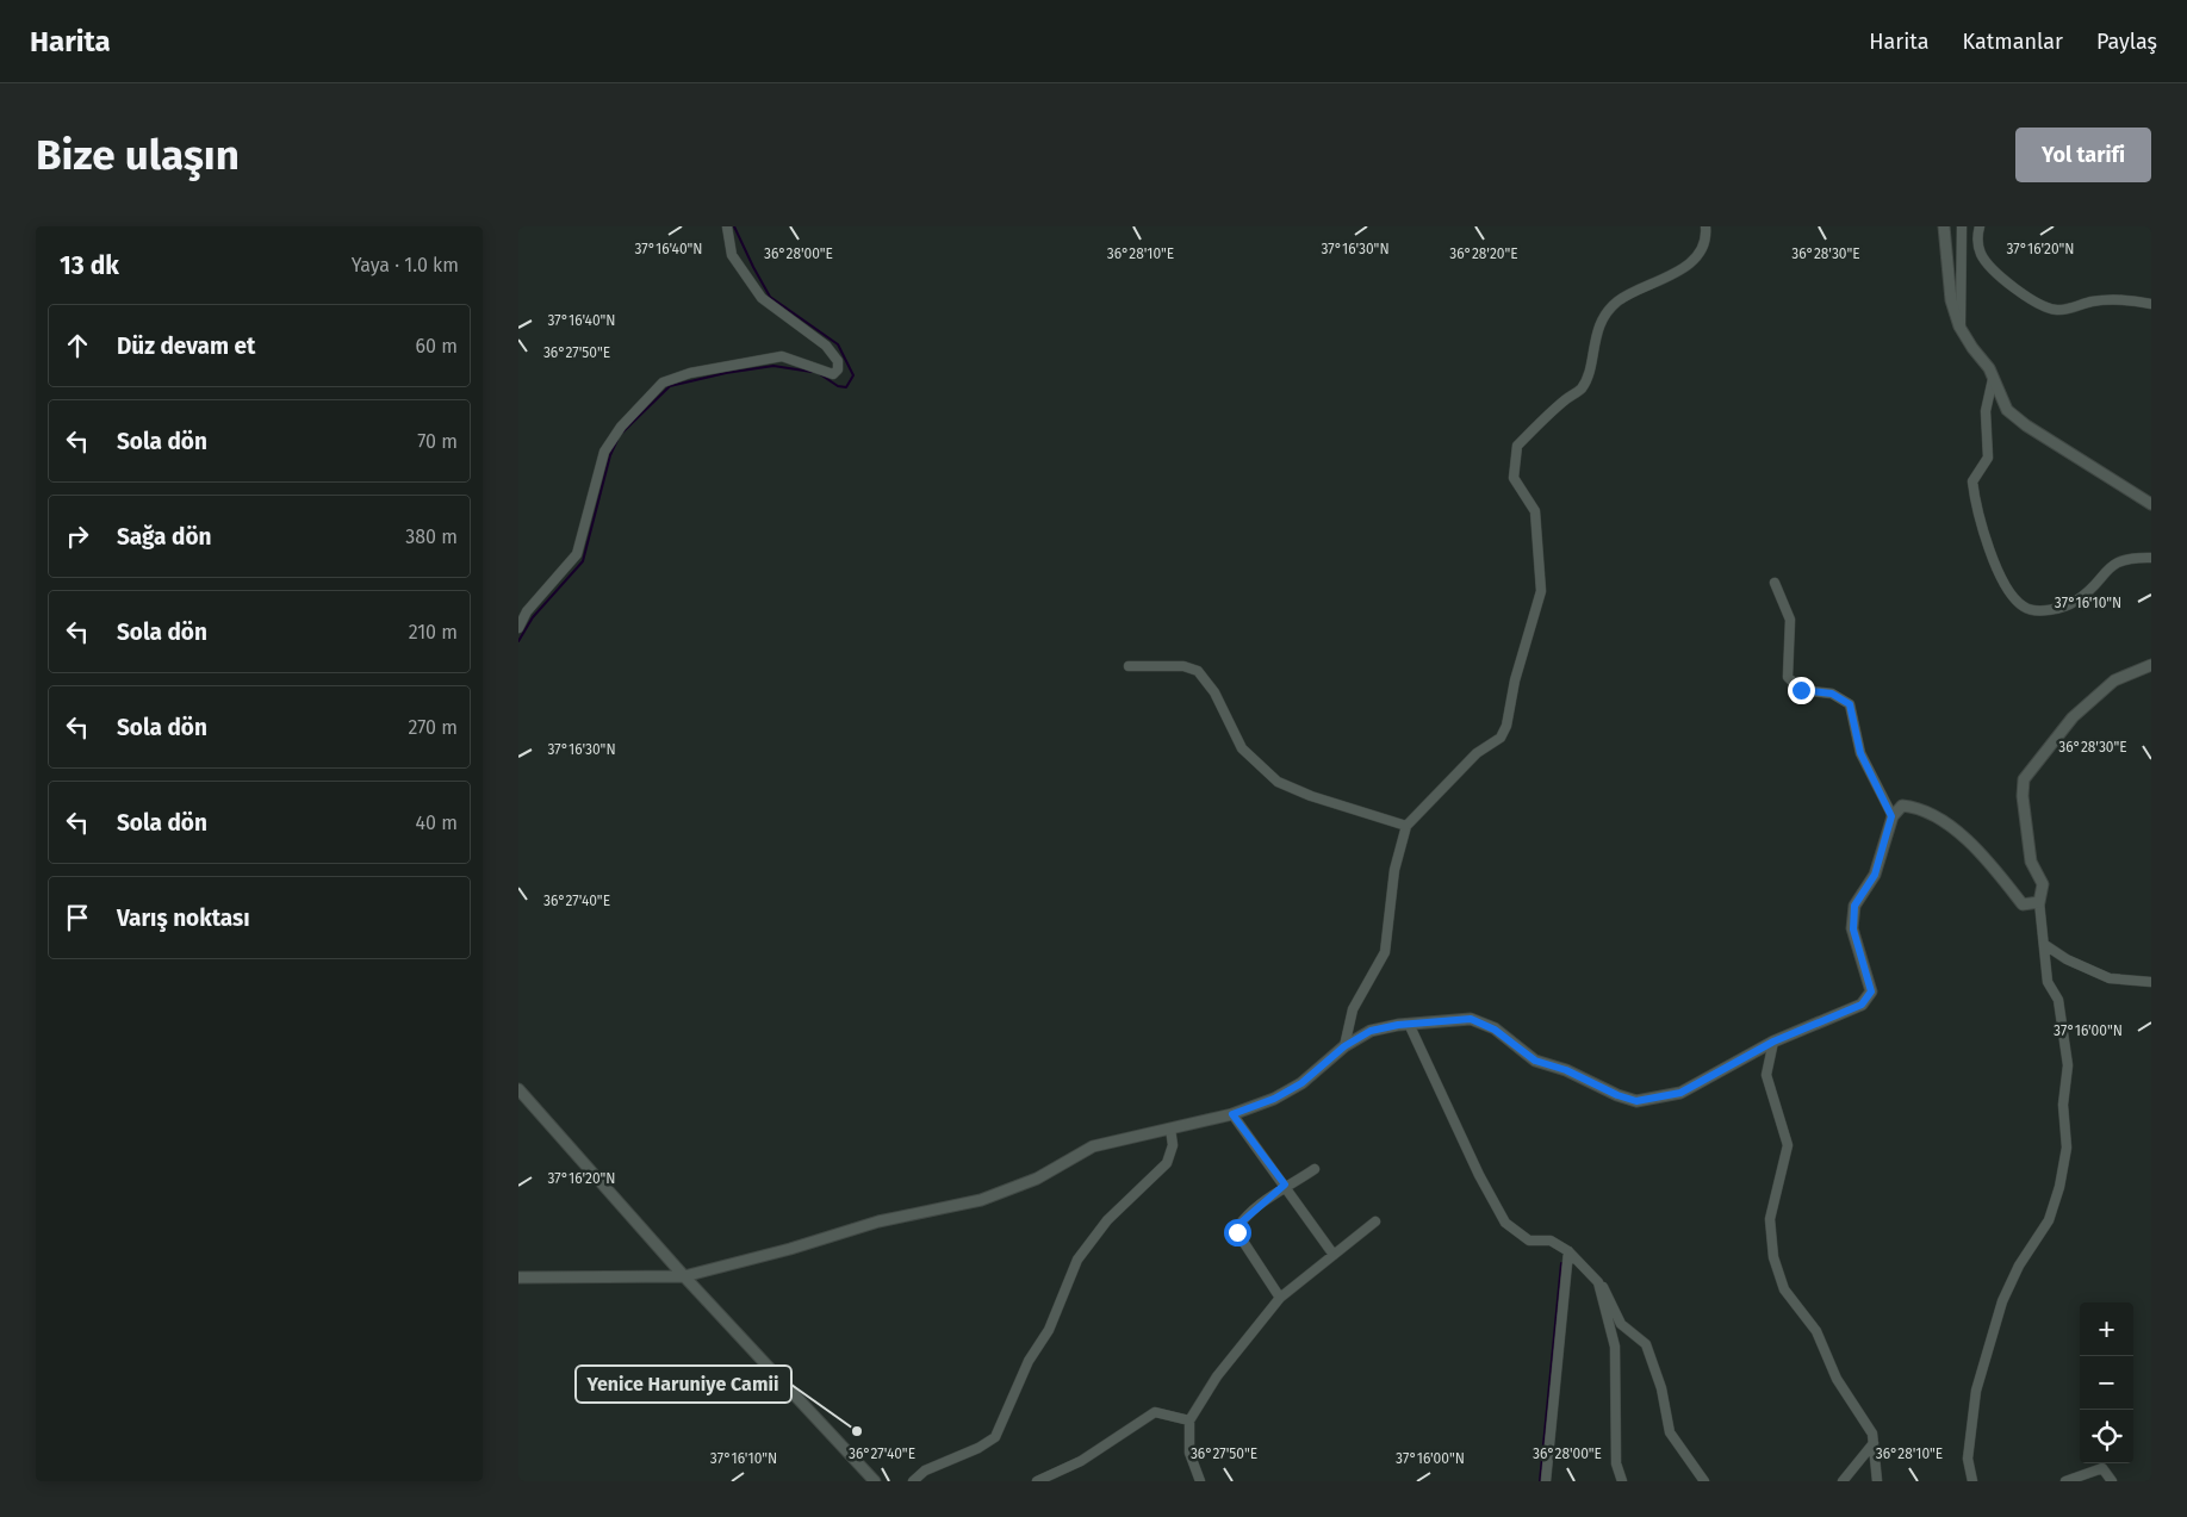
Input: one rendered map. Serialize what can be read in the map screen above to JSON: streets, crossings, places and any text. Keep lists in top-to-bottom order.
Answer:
{
  "places": ["Yenice Haruniye Camii"],
  "page": {
    "header": "Harita",
    "nav": ["Harita", "Katmanlar", "Paylaş"],
    "buttons": "Yol tarifi",
    "title": "Bize ulaşın",
    "heading": ["13 dk", "Yaya · 1.0 km"],
    "list": [
      ["Düz devam et", "60 m"],
      ["Sola dön", "70 m"],
      ["Sağa dön", "380 m"],
      ["Sola dön", "210 m"],
      ["Sola dön", "270 m"],
      ["Sola dön", "40 m"],
      "Varış noktası"
    ],
    "map_buttons": ["+", "−"]
  },
  "coordinates": [
    "37°16'30\"N",
    "37°16'40\"N",
    "37°16'20\"N",
    "36°28'00\"E",
    "36°28'10\"E",
    "36°28'20\"E",
    "36°28'30\"E",
    "36°27'50\"E",
    "37°16'10\"N",
    "36°27'40\"E",
    "37°16'00\"N"
  ]
}
